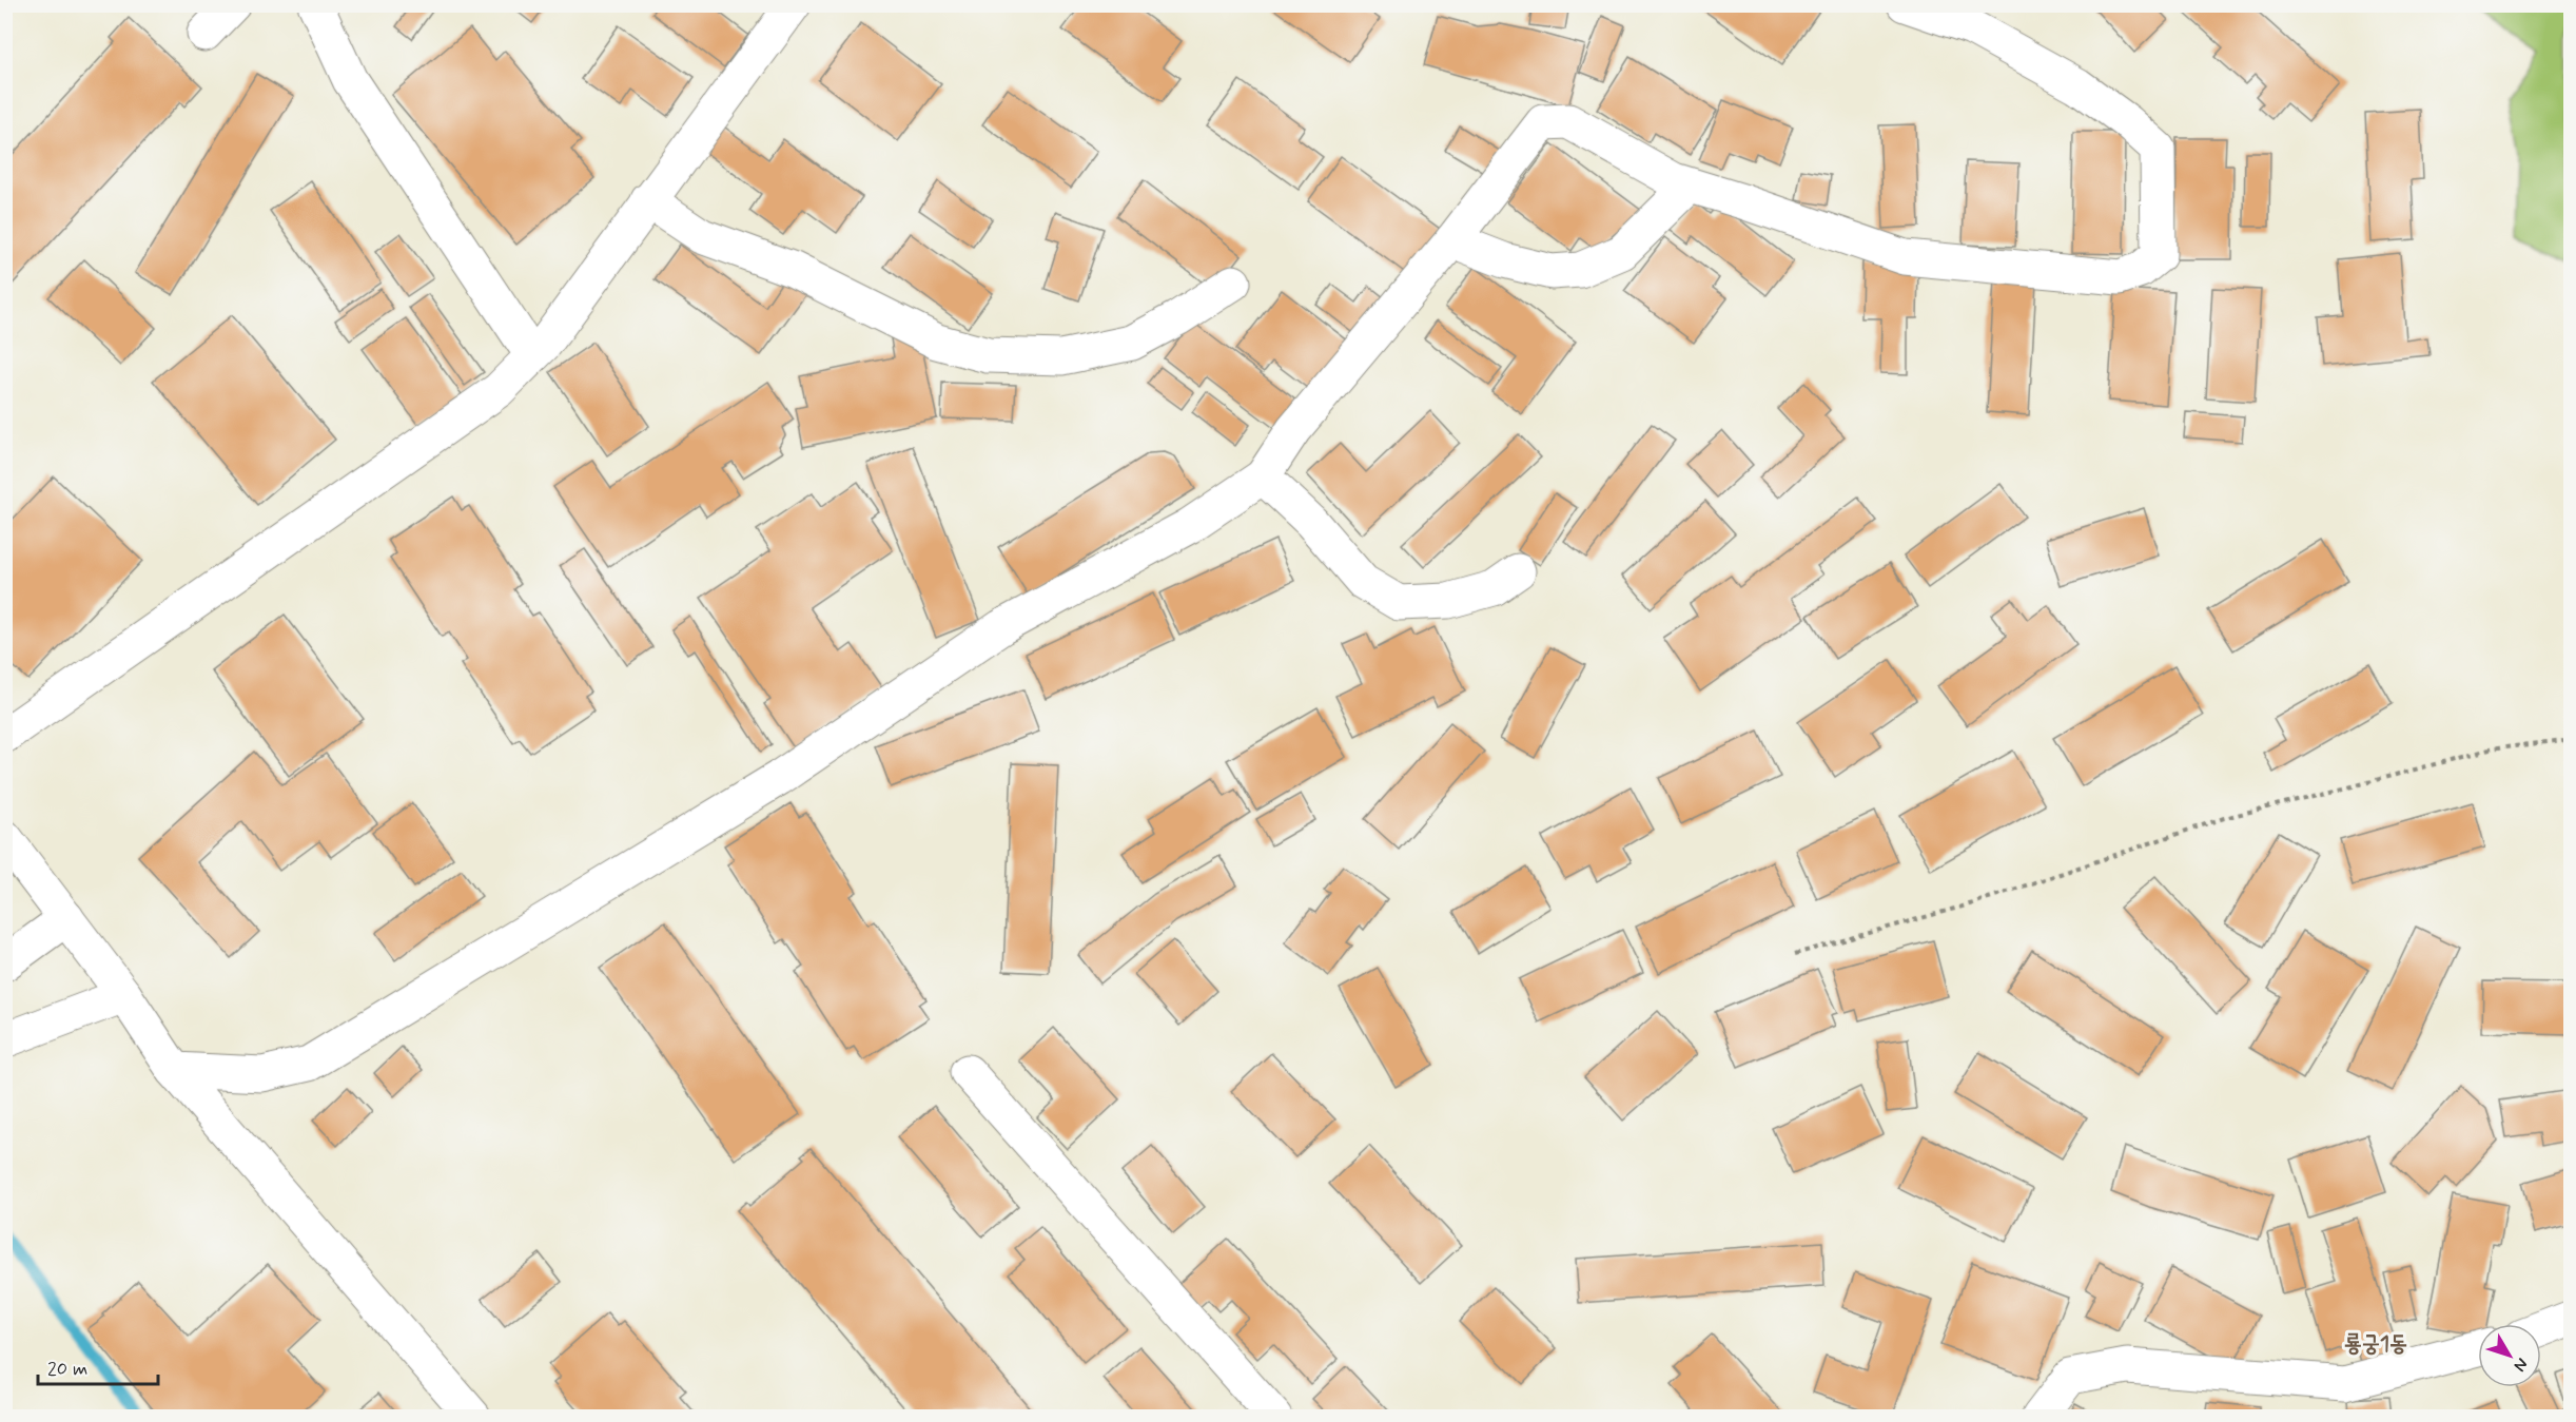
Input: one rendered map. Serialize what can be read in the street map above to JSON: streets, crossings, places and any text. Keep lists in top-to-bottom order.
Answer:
{
  "districts": ["룡궁1동"],
  "scale_bar": "20 m",
  "north": "bottom right"
}
